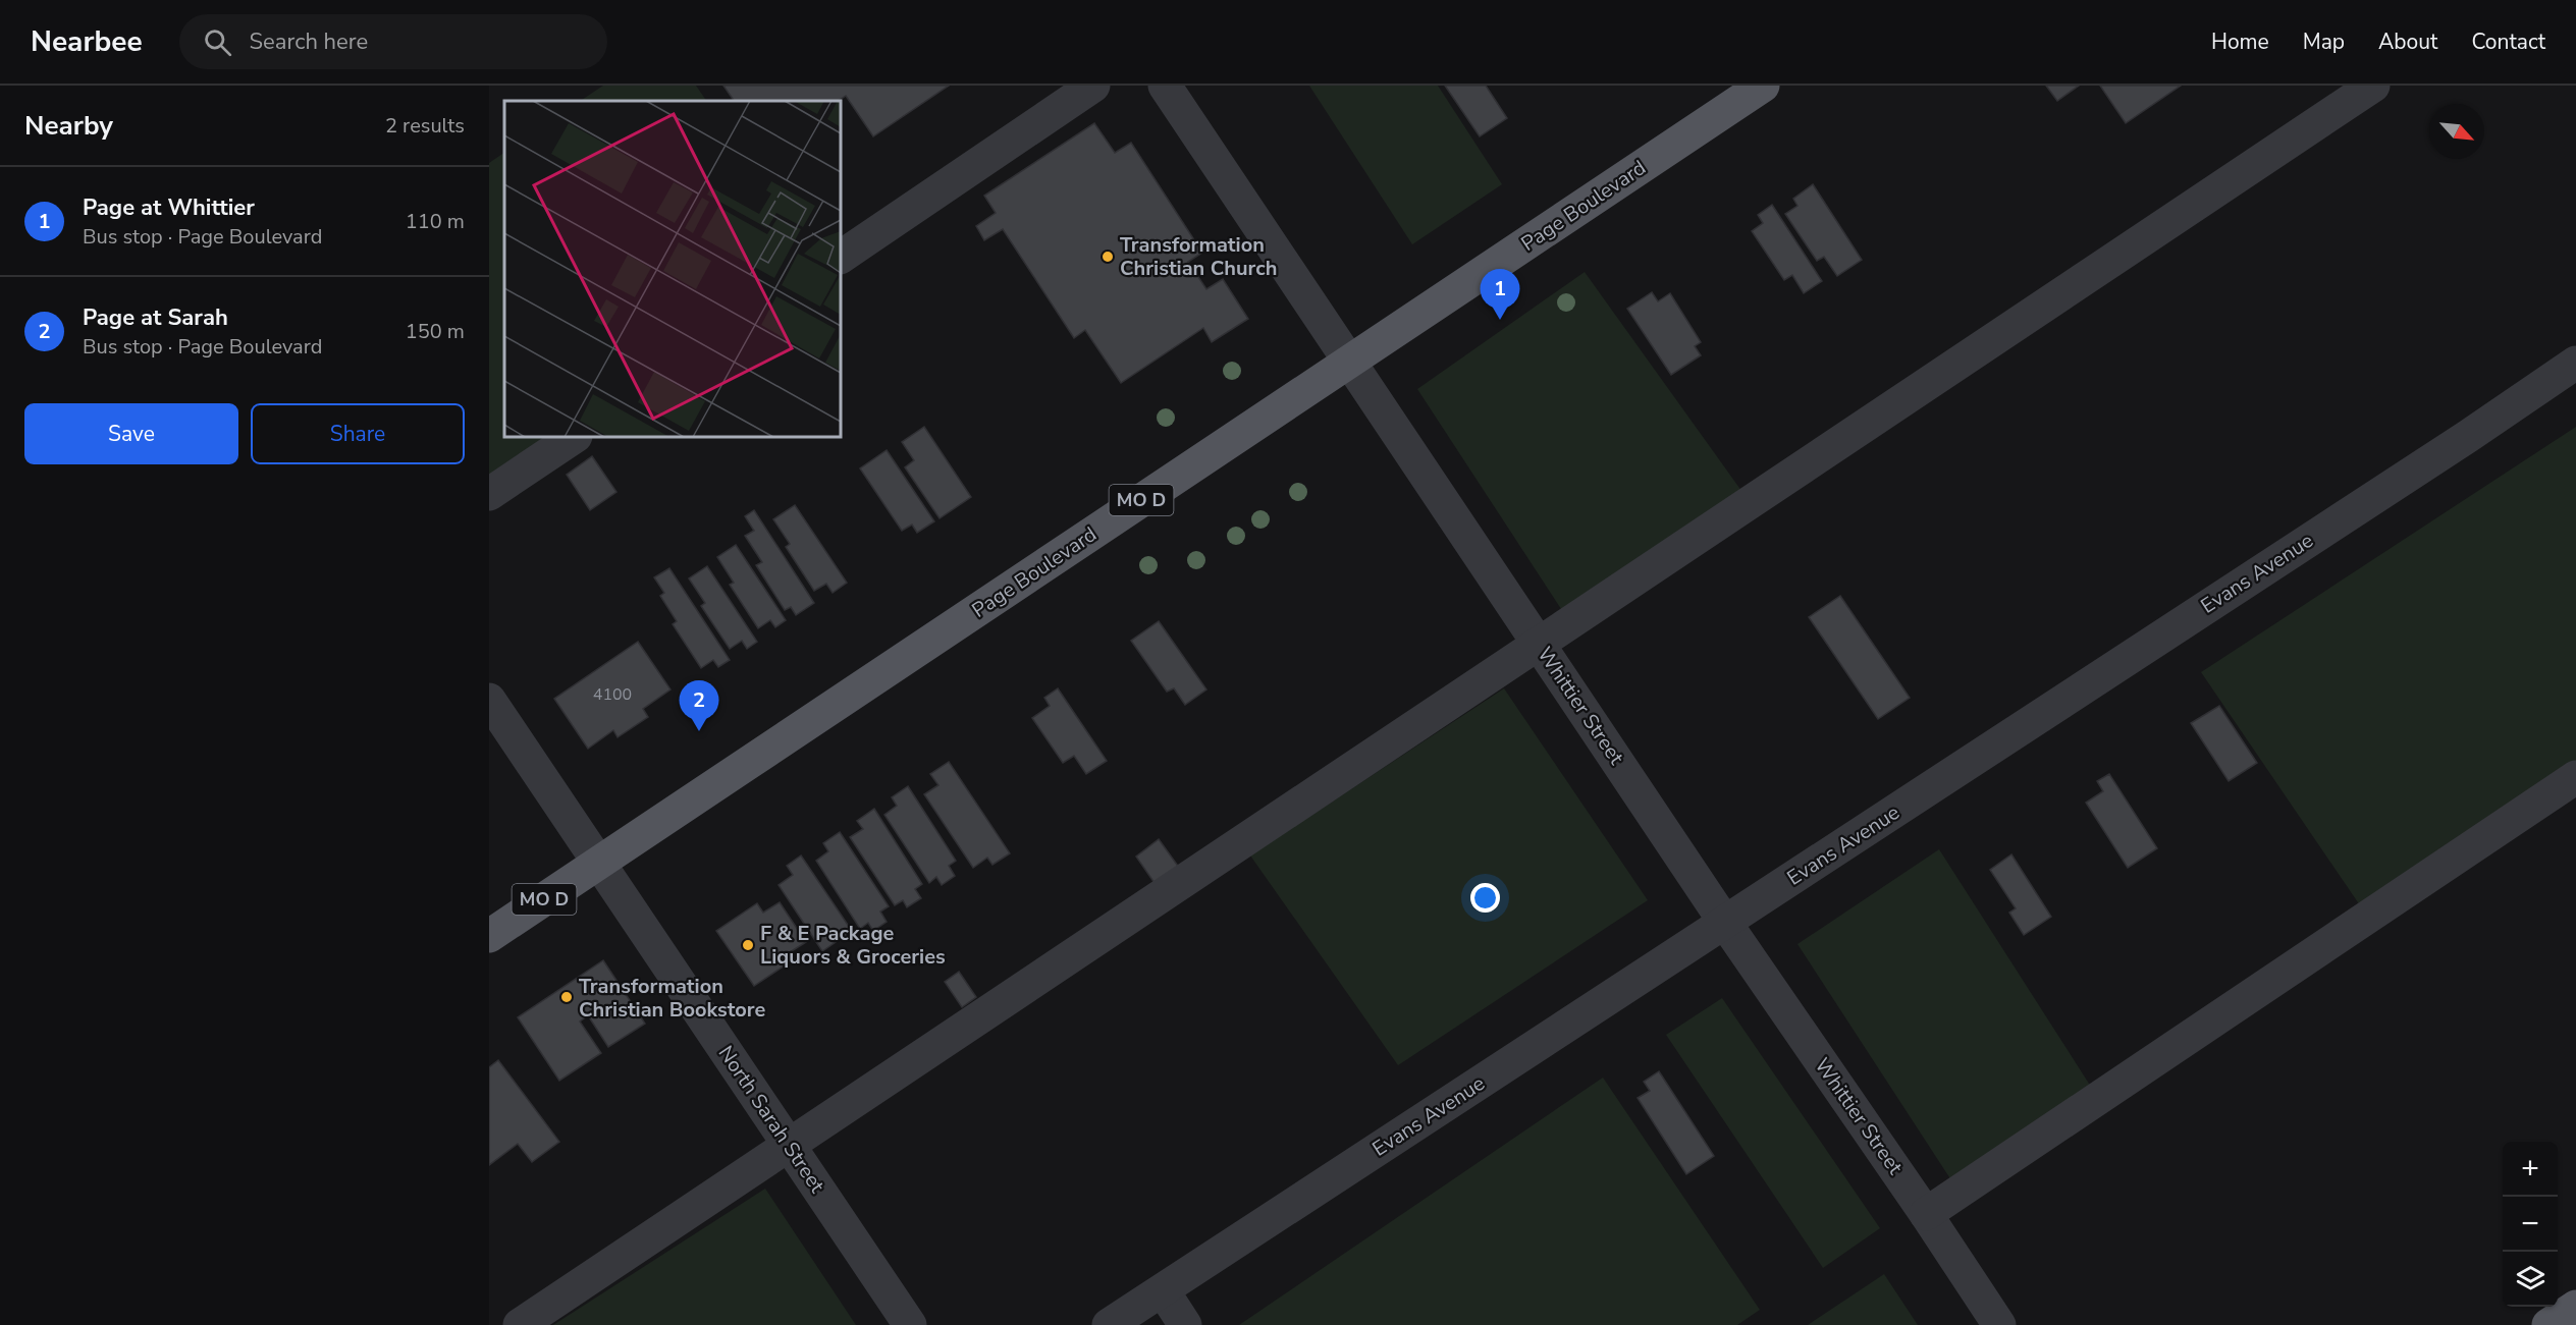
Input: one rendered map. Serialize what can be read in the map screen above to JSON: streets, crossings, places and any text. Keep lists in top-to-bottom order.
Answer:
{
  "streets": {
    "main road": ["Page Boulevard", "MO D"],
    "street": ["Evans Avenue", "Whittier Street", "North Sarah Street"]
  },
  "crossings": [
    ["Page Boulevard", "Whittier Street"],
    ["Page Boulevard", "North Sarah Street"],
    ["Evans Avenue", "Whittier Street"]
  ],
  "places": ["Transformation Christian Church", "F & E Package Liquors & Groceries", "Transformation Christian Bookstore"],
  "house_numbers": ["4100"],
  "north": "bottom right",
  "page": {
    "header": "Nearbee",
    "search": "Search here",
    "nav": [
      "Home",
      "Map",
      "About",
      "Contact"
    ],
    "heading": ["Nearby", "2 results"],
    "list": [
      {
        "mark": "1",
        "name": "Page at Whittier",
        "note": "Bus stop · Page Boulevard",
        "value": "110 m"
      },
      {
        "mark": "2",
        "name": "Page at Sarah",
        "note": "Bus stop · Page Boulevard",
        "value": "150 m"
      }
    ],
    "pins": ["1", "2"],
    "buttons": ["Save", "Share"],
    "map_buttons": ["+", "−"]
  }
}
